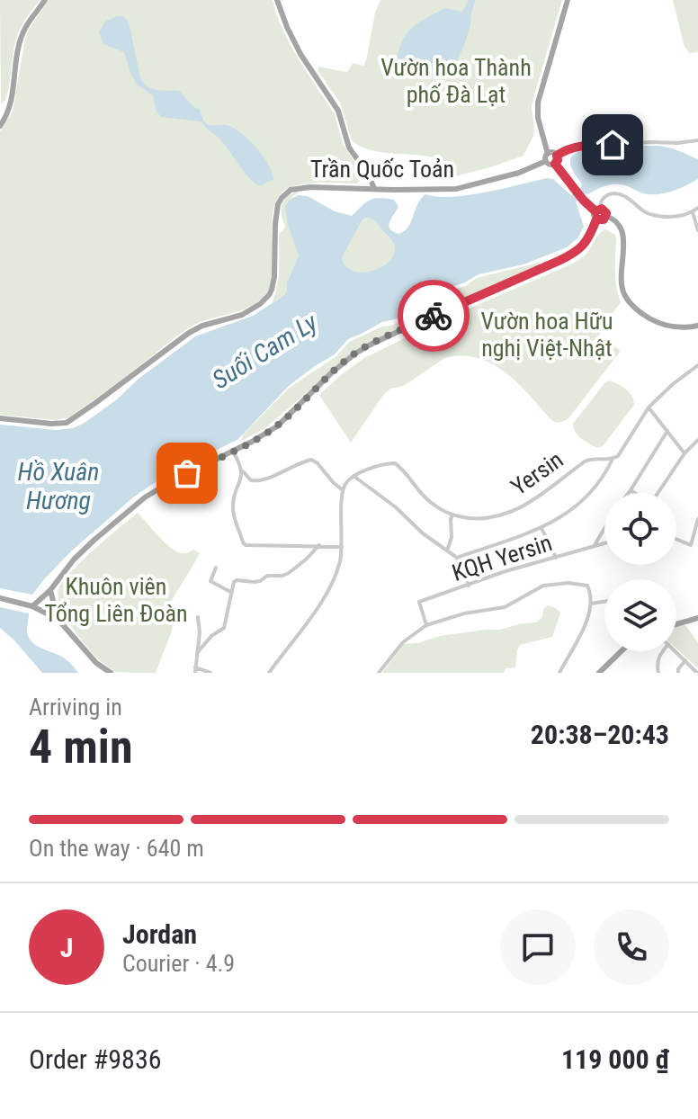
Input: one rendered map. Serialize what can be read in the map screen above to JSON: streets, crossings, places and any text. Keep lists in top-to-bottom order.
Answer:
{
  "streets": {
    "main road": ["Trần Quốc Toản"],
    "street": ["Yersin", "KQH Yersin"]
  },
  "crossings": [
    ["Yersin", "KQH Yersin"]
  ],
  "water": ["Suối Cam Ly", "Hồ Xuân Hương"],
  "parks": ["Vườn hoa Thành phố Đà Lạt", "Vườn hoa Hữu nghị Việt-Nhật", "Khuôn viên Tổng Liên Đoàn"],
  "page": {
    "heading": ["4 min", "Arriving in", "20:38–20:43"],
    "panel": [
      "Jordan",
      "Courier · 4.9",
      "Order #9836",
      "119 000 ₫"
    ],
    "bar": "On the way · 640 m",
    "round": "J"
  }
}
